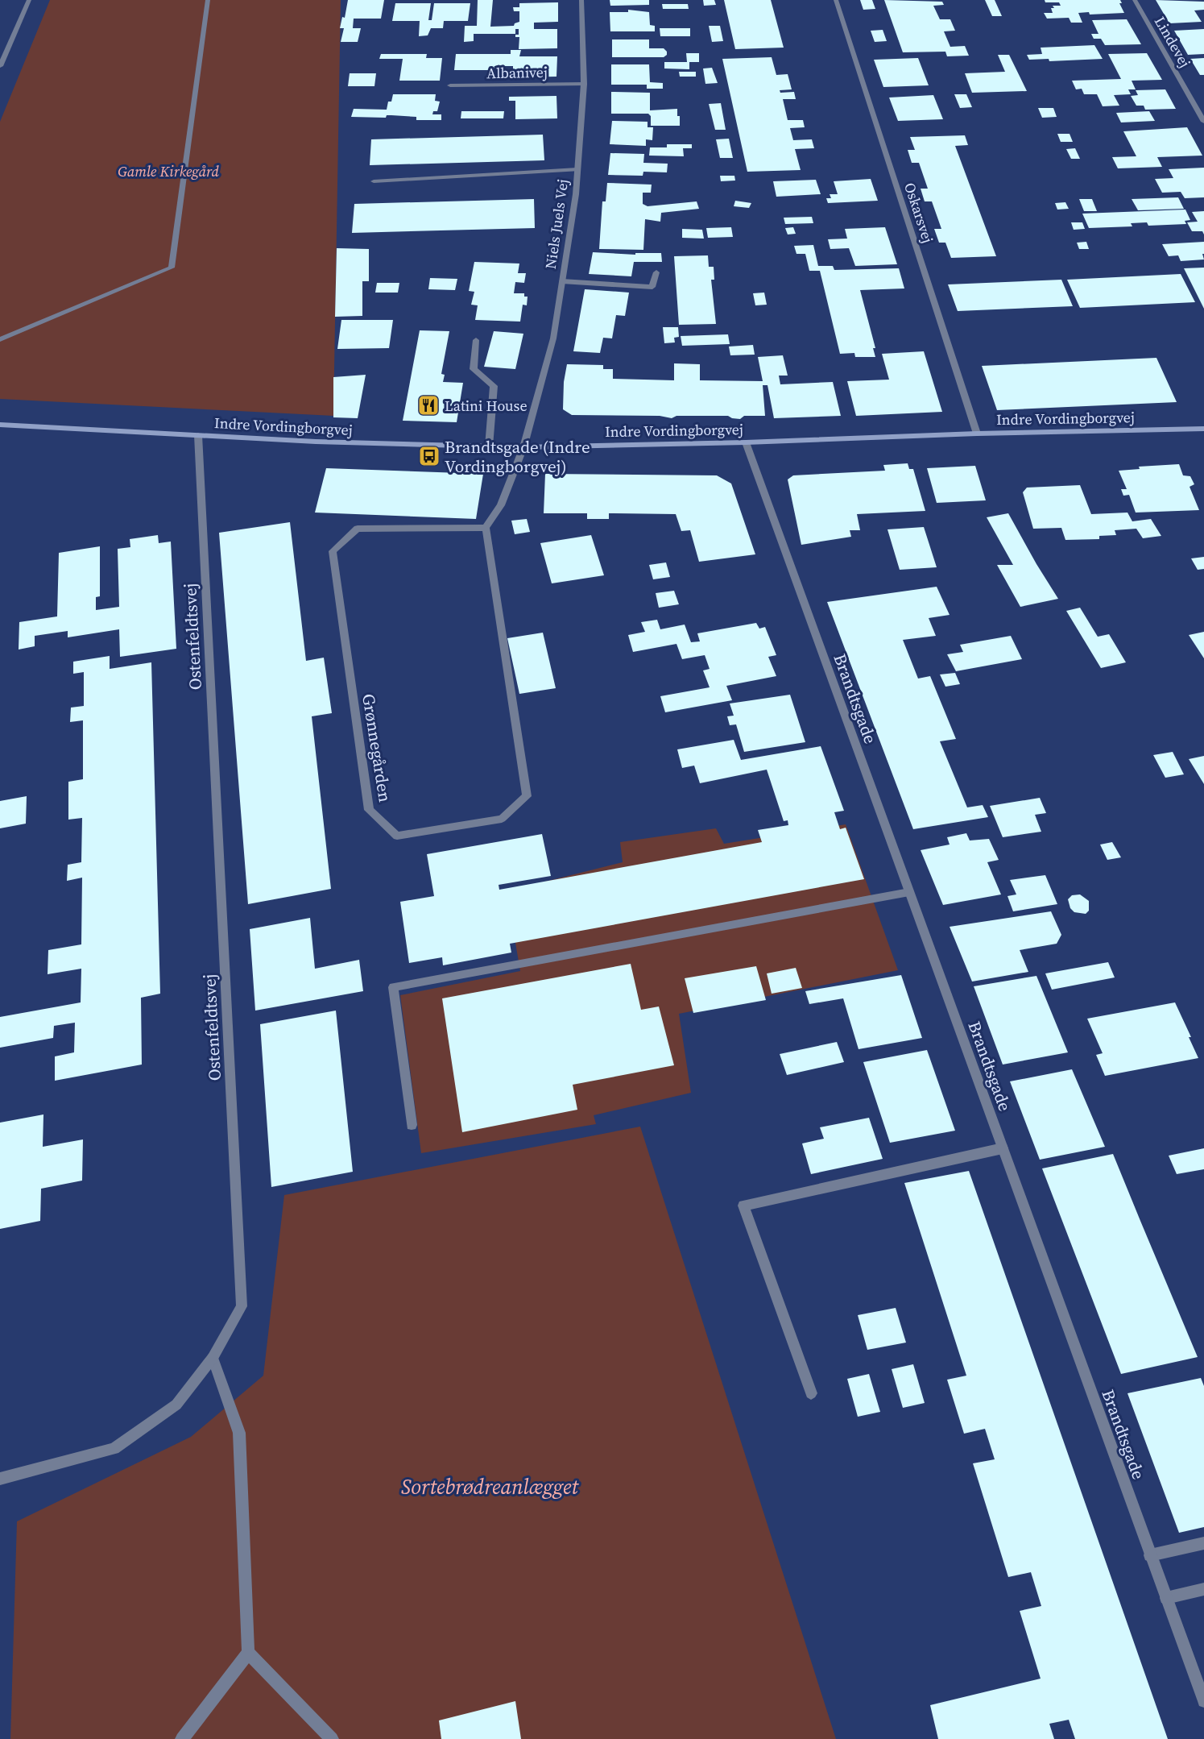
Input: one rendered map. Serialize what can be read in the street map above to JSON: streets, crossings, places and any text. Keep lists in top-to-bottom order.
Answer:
{
  "streets": {
    "main road": ["Indre Vordingborgvej"],
    "street": [
      "Lindevej",
      "Albanivej",
      "Oskarsvej",
      "Niels Juels Vej",
      "Ostenfeldtsvej",
      "Brandtsgade",
      "Grønnegården"
    ]
  },
  "crossings": [
    ["Albanivej", "Niels Juels Vej"],
    ["Oskarsvej", "Indre Vordingborgvej"],
    ["Niels Juels Vej", "Indre Vordingborgvej"],
    ["Indre Vordingborgvej", "Ostenfeldtsvej"],
    ["Indre Vordingborgvej", "Brandtsgade"]
  ],
  "parks": ["Gamle Kirkegård", "Sortebrødreanlægget"],
  "places": {
    "restaurant": ["Latini House"],
    "bus stop": ["Brandtsgade (Indre Vordingborgvej)"]
  }
}
